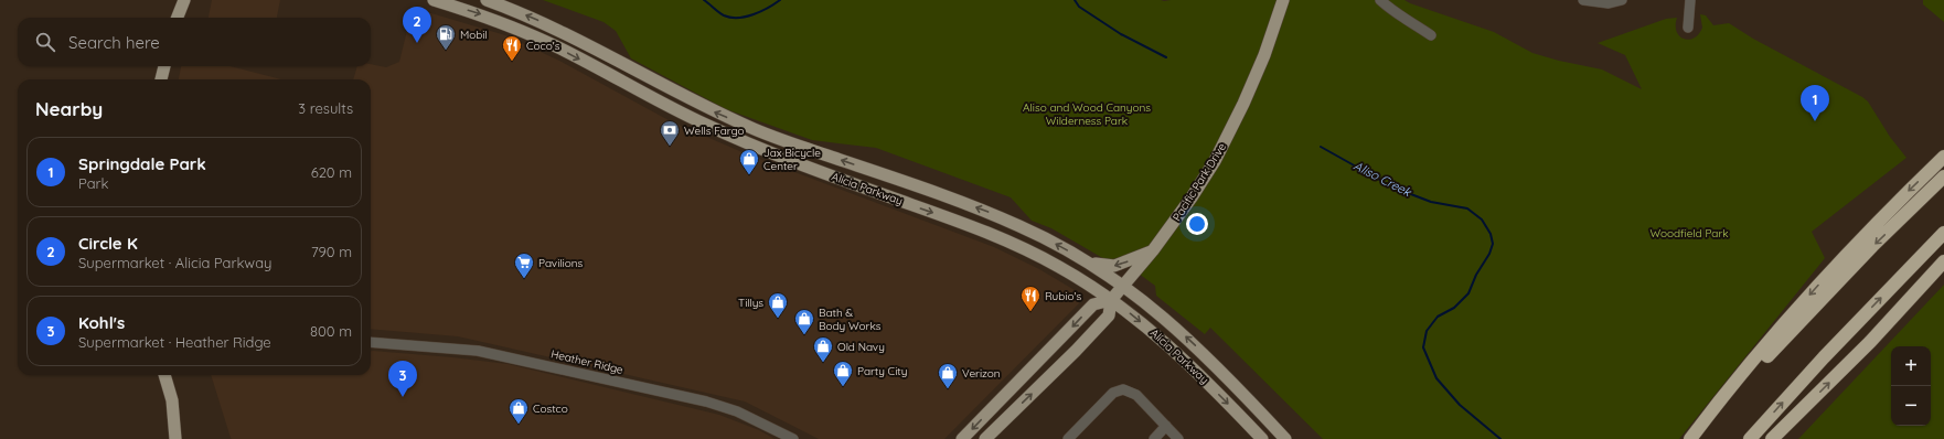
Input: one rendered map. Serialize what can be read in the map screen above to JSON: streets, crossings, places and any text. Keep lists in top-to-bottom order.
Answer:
{
  "streets": {
    "main road": ["Pacific Park Drive", "Alicia Parkway"],
    "street": ["Heather Ridge"]
  },
  "crossings": [
    ["Pacific Park Drive", "Alicia Parkway"]
  ],
  "water": ["Aliso Creek"],
  "parks": ["Aliso and Wood Canyons Wilderness Park", "Woodfield Park"],
  "places": {
    "fuel station": ["Mobil"],
    "restaurant": ["Coco's", "Rubio's"],
    "bank": ["Wells Fargo"],
    "shop": [
      "Jax Bicycle Center",
      "Tillys",
      "Bath & Body Works",
      "Old Navy",
      "Party City",
      "Verizon",
      "Costco"
    ],
    "supermarket": ["Pavilions"]
  },
  "page": {
    "pins": ["2", "1", "3"],
    "search": "Search here",
    "heading": ["Nearby", "3 results"],
    "list": [
      {
        "mark": "1",
        "name": "Springdale Park",
        "note": "Park",
        "value": "620 m"
      },
      {
        "mark": "2",
        "name": "Circle K",
        "note": "Supermarket · Alicia Parkway",
        "value": "790 m"
      },
      {
        "mark": "3",
        "name": "Kohl's",
        "note": "Supermarket · Heather Ridge",
        "value": "800 m"
      }
    ],
    "map_buttons": ["+", "−"]
  }
}
